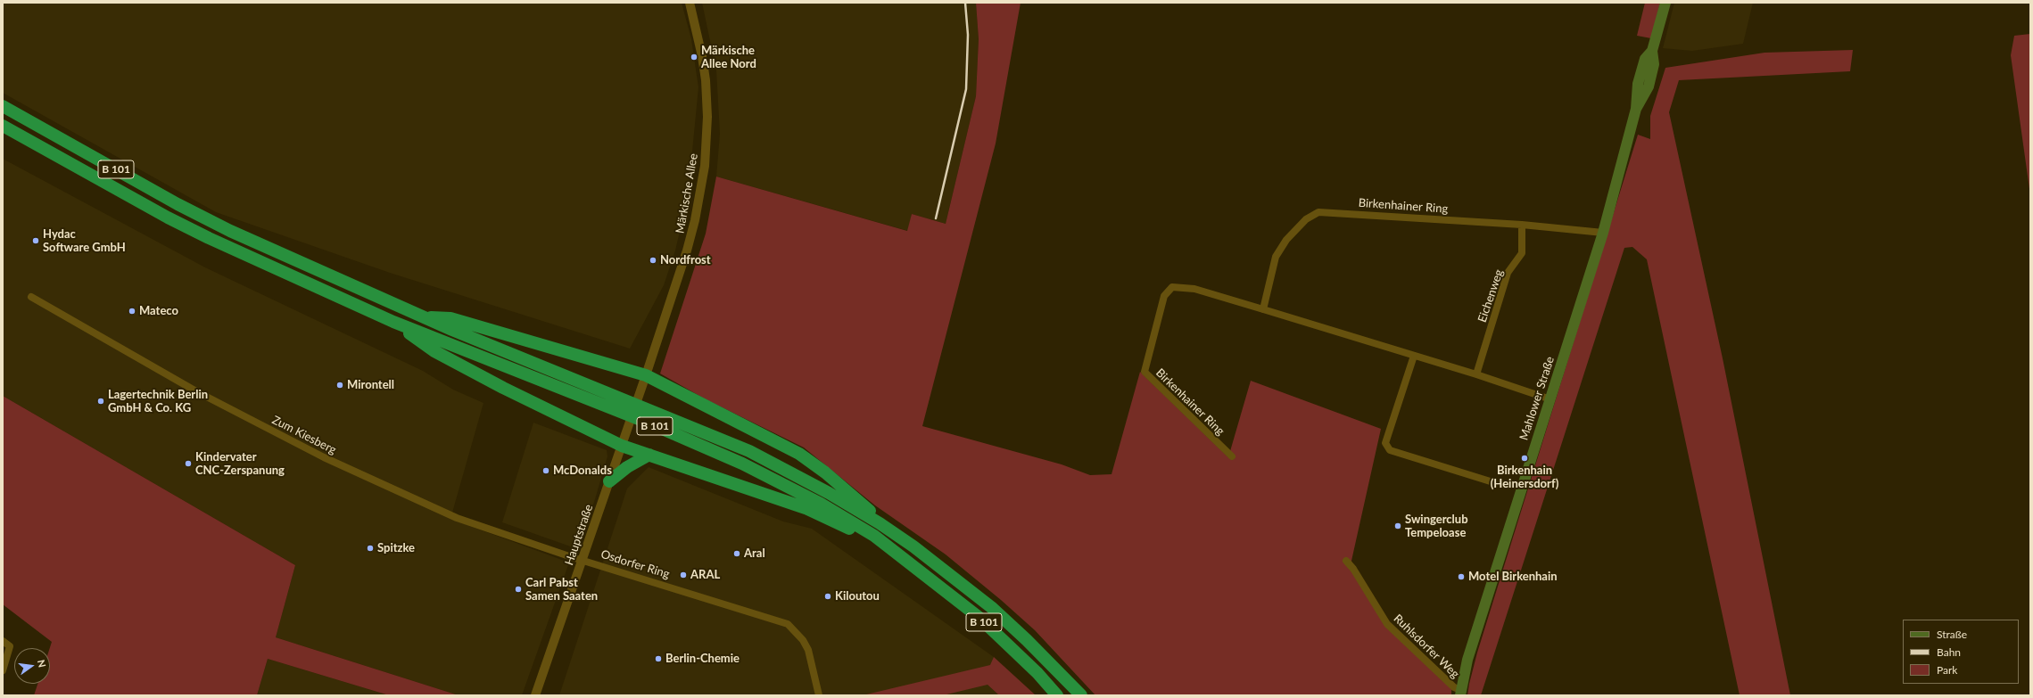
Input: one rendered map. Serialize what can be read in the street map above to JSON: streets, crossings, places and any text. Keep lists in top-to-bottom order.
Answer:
{
  "streets": {
    "highway": ["B 101"],
    "main road": ["Mahlower Straße"],
    "street": [
      "Märkische Allee",
      "Birkenhainer Ring",
      "Eichenweg",
      "Zum Kiesberg",
      "Hauptstraße",
      "Osdorfer Ring",
      "Ruhlsdorfer Weg"
    ]
  },
  "crossings": [
    ["Märkische Allee", "Hauptstraße"],
    ["Birkenhainer Ring", "Eichenweg"],
    ["Birkenhainer Ring", "Mahlower Straße"],
    ["Mahlower Straße", "Ruhlsdorfer Weg"],
    ["Zum Kiesberg", "Hauptstraße"],
    ["Zum Kiesberg", "Osdorfer Ring"],
    ["Hauptstraße", "Osdorfer Ring"]
  ],
  "places": [
    "Märkische Allee Nord",
    "Hydac Software GmbH",
    "Nordfrost",
    "Mateco",
    "Mirontell",
    "Lagertechnik Berlin GmbH & Co. KG",
    "Birkenhain (Heinersdorf)",
    "Kindervater CNC-Zerspanung",
    "McDonalds",
    "Swingerclub Tempeloase",
    "Spitzke",
    "Aral",
    "ARAL",
    "Motel Birkenhain",
    "Carl Pabst Samen Saaten",
    "Kiloutou",
    "Berlin-Chemie"
  ],
  "legend": ["Straße", "Bahn", "Park"],
  "north": "right"
}
